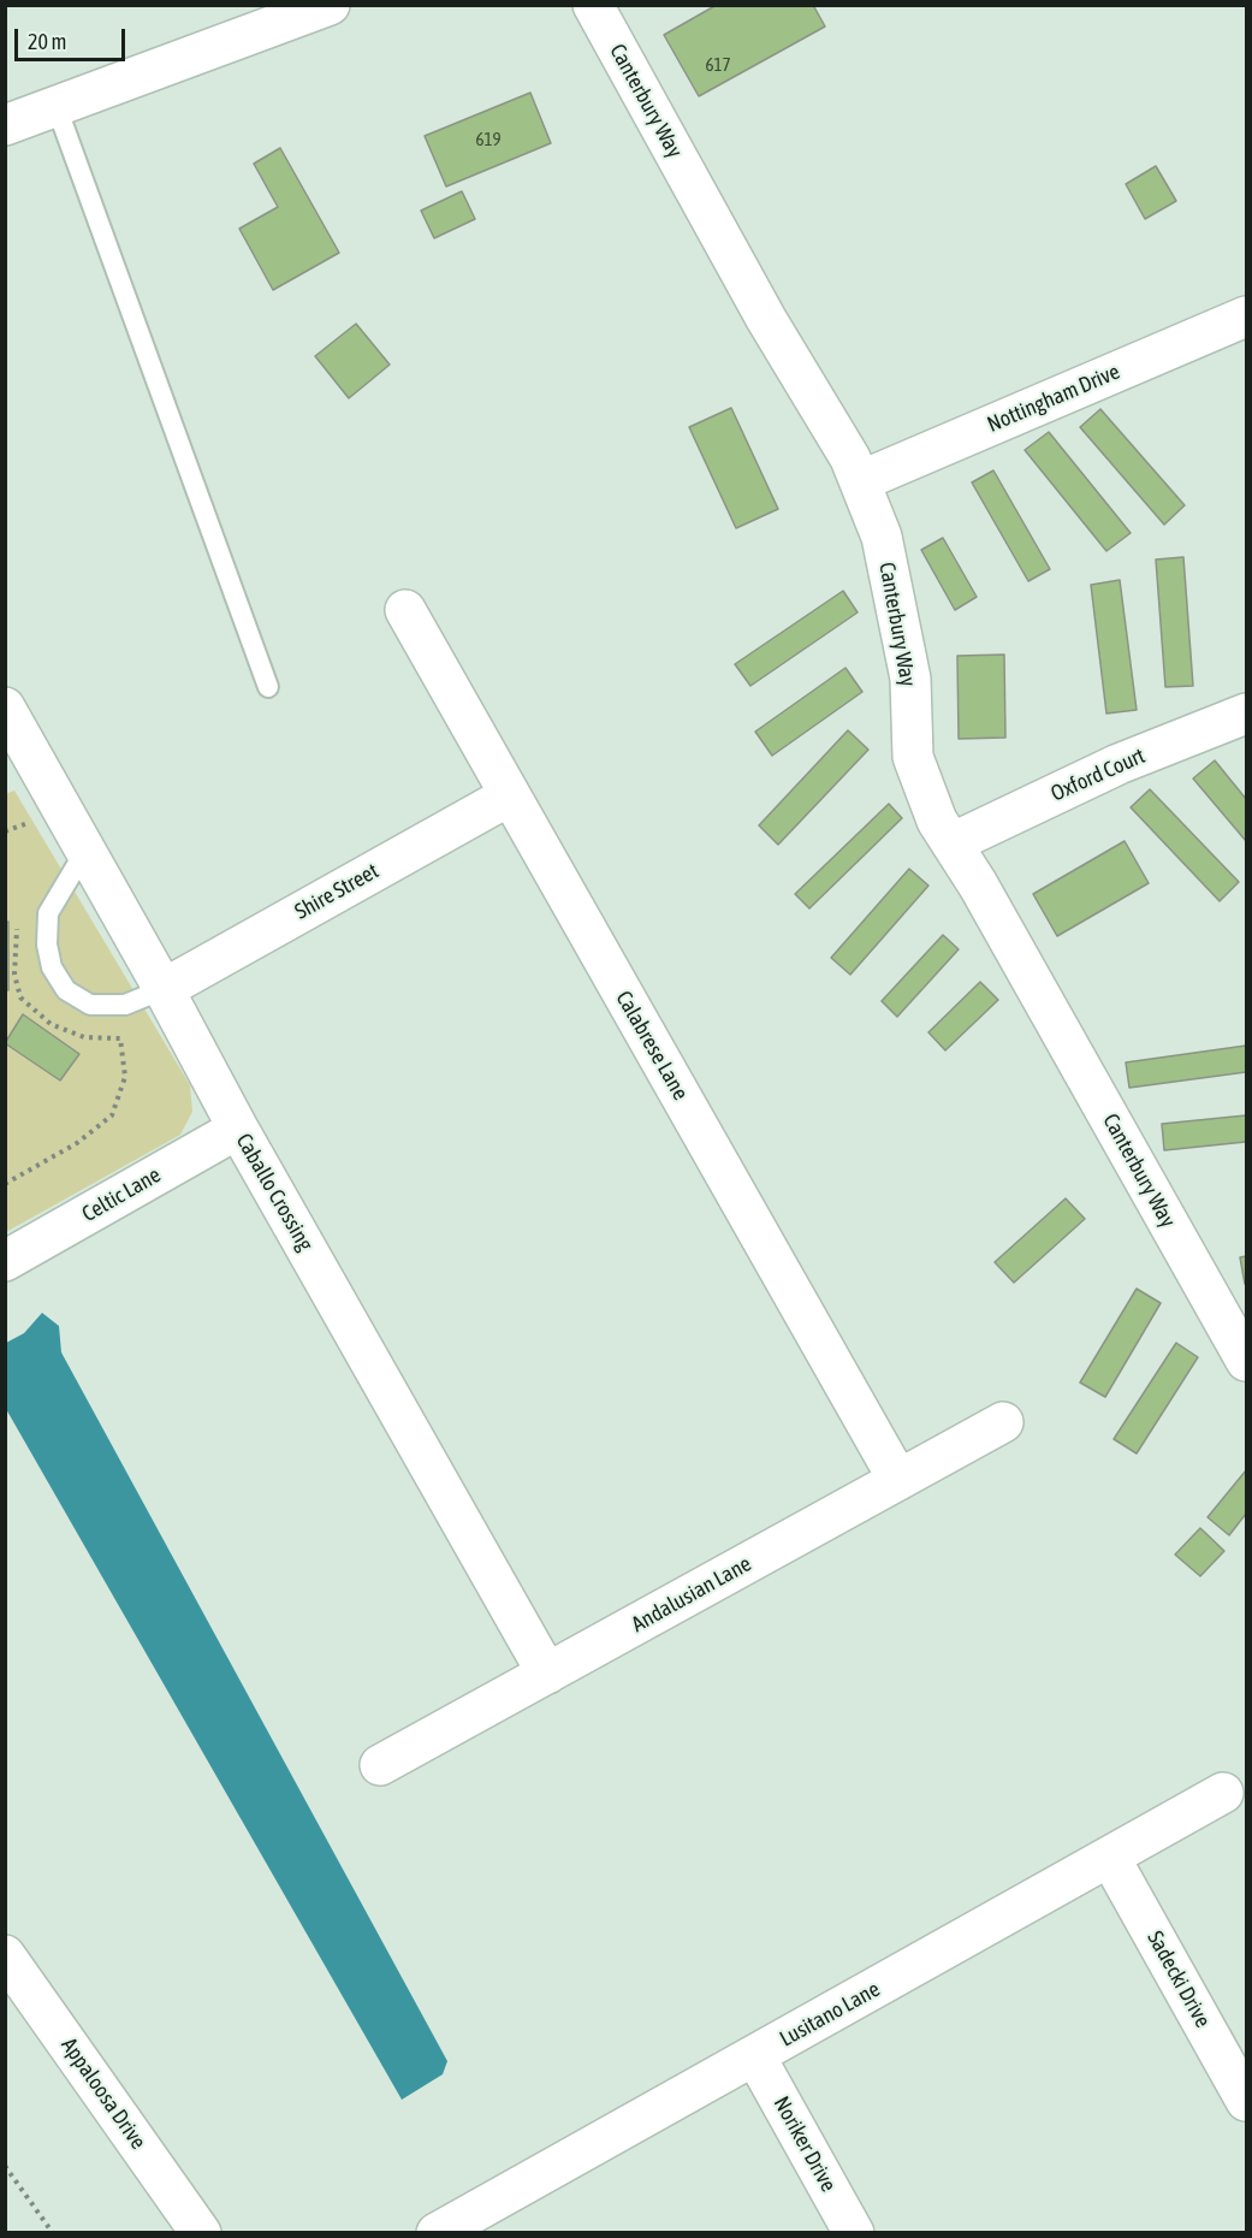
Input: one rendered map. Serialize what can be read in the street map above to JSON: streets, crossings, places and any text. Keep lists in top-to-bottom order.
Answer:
{
  "streets": {
    "street": [
      "Canterbury Way",
      "Nottingham Drive",
      "Oxford Court",
      "Shire Street",
      "Calabrese Lane",
      "Caballo Crossing",
      "Celtic Lane",
      "Andalusian Lane",
      "Sadecki Drive",
      "Lusitano Lane",
      "Appaloosa Drive",
      "Noriker Drive"
    ]
  },
  "crossings": [
    ["Canterbury Way", "Nottingham Drive"],
    ["Canterbury Way", "Oxford Court"],
    ["Shire Street", "Calabrese Lane"],
    ["Shire Street", "Caballo Crossing"],
    ["Calabrese Lane", "Andalusian Lane"],
    ["Caballo Crossing", "Celtic Lane"],
    ["Caballo Crossing", "Andalusian Lane"],
    ["Sadecki Drive", "Lusitano Lane"],
    ["Lusitano Lane", "Noriker Drive"]
  ],
  "house_numbers": ["617", "619"],
  "scale_bar": "20 m"
}
